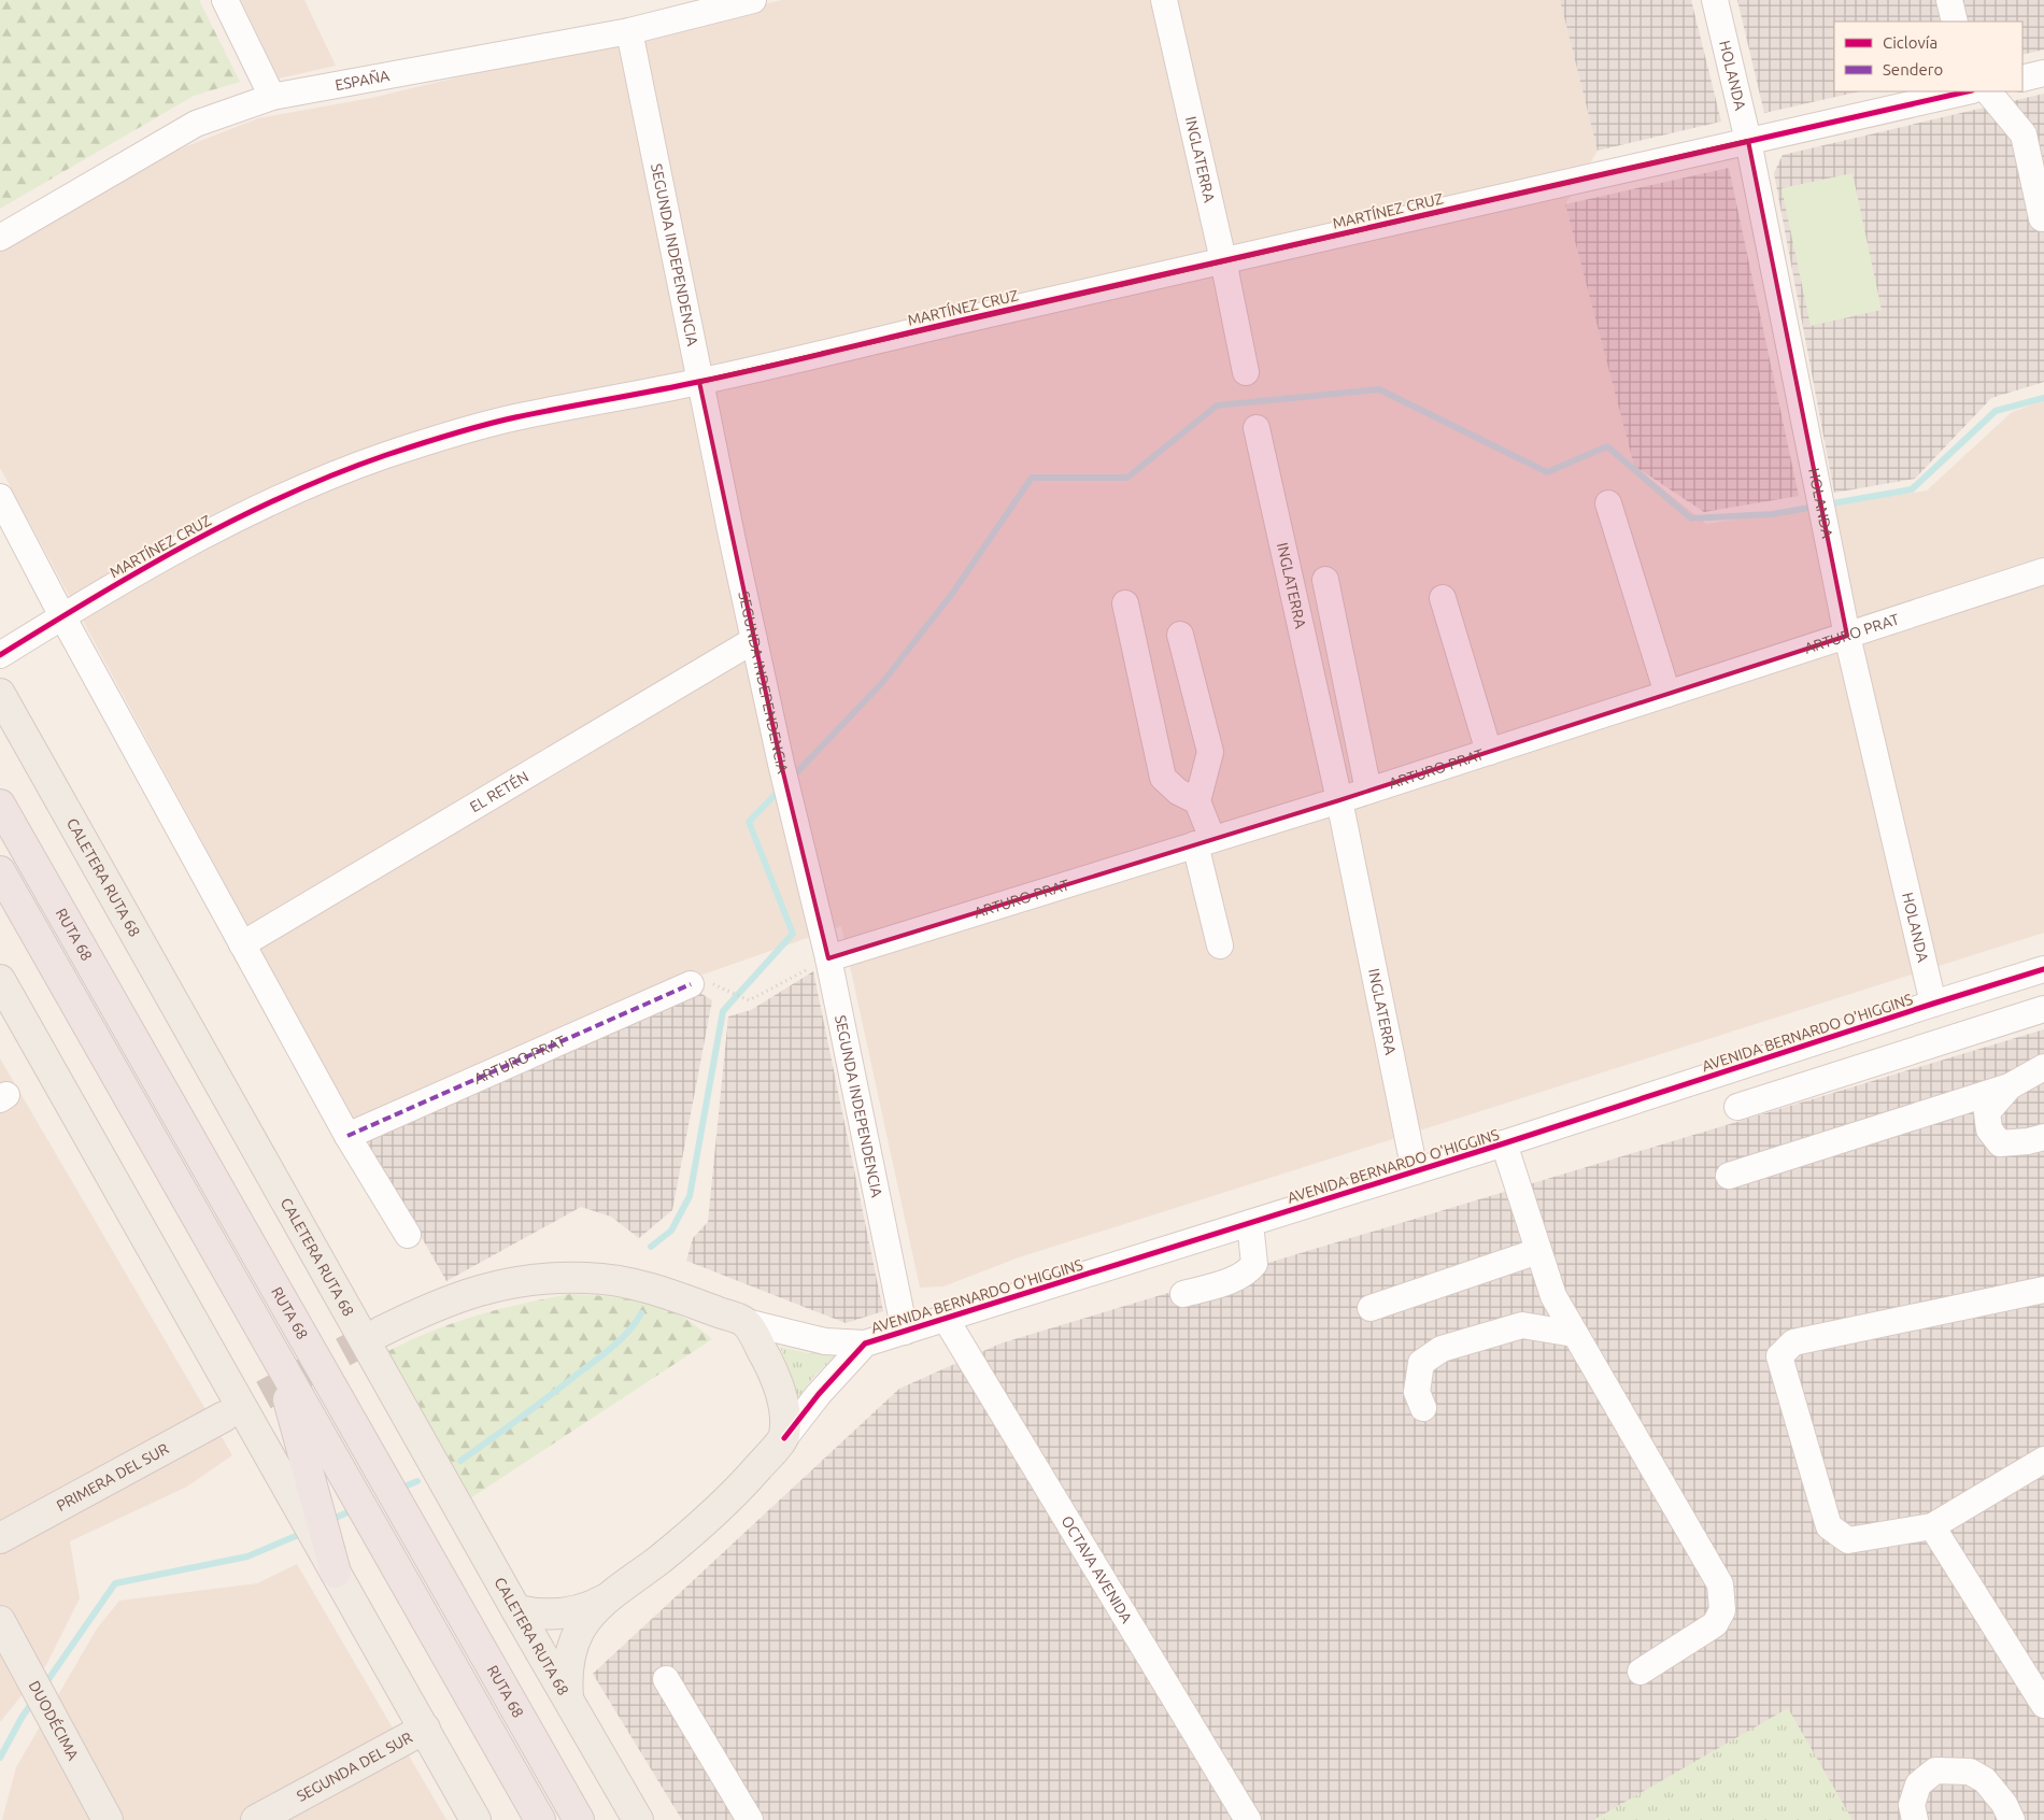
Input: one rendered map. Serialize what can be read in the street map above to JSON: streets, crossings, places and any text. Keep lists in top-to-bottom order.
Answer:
{
  "streets": {
    "highway": ["RUTA 68"],
    "main road": [
      "CALETERA RUTA 68",
      "AVENIDA BERNARDO O'HIGGINS",
      "PRIMERA DEL SUR",
      "DUODÉCIMA",
      "SEGUNDA DEL SUR"
    ],
    "street": [
      "HOLANDA",
      "ESPAÑA",
      "INGLATERRA",
      "MARTÍNEZ CRUZ",
      "SEGUNDA INDEPENDENCIA",
      "ARTURO PRAT",
      "EL RETÉN",
      "OCTAVA AVENIDA"
    ]
  },
  "crossings": [
    ["HOLANDA", "MARTÍNEZ CRUZ"],
    ["HOLANDA", "ARTURO PRAT"],
    ["HOLANDA", "AVENIDA BERNARDO O'HIGGINS"],
    ["ESPAÑA", "SEGUNDA INDEPENDENCIA"],
    ["INGLATERRA", "MARTÍNEZ CRUZ"],
    ["INGLATERRA", "ARTURO PRAT"],
    ["INGLATERRA", "AVENIDA BERNARDO O'HIGGINS"],
    ["MARTÍNEZ CRUZ", "SEGUNDA INDEPENDENCIA"],
    ["SEGUNDA INDEPENDENCIA", "ARTURO PRAT"],
    ["SEGUNDA INDEPENDENCIA", "EL RETÉN"],
    ["SEGUNDA INDEPENDENCIA", "AVENIDA BERNARDO O'HIGGINS"],
    ["CALETERA RUTA 68", "AVENIDA BERNARDO O'HIGGINS"],
    ["AVENIDA BERNARDO O'HIGGINS", "OCTAVA AVENIDA"]
  ],
  "legend": ["Ciclovía", "Sendero"]
}
